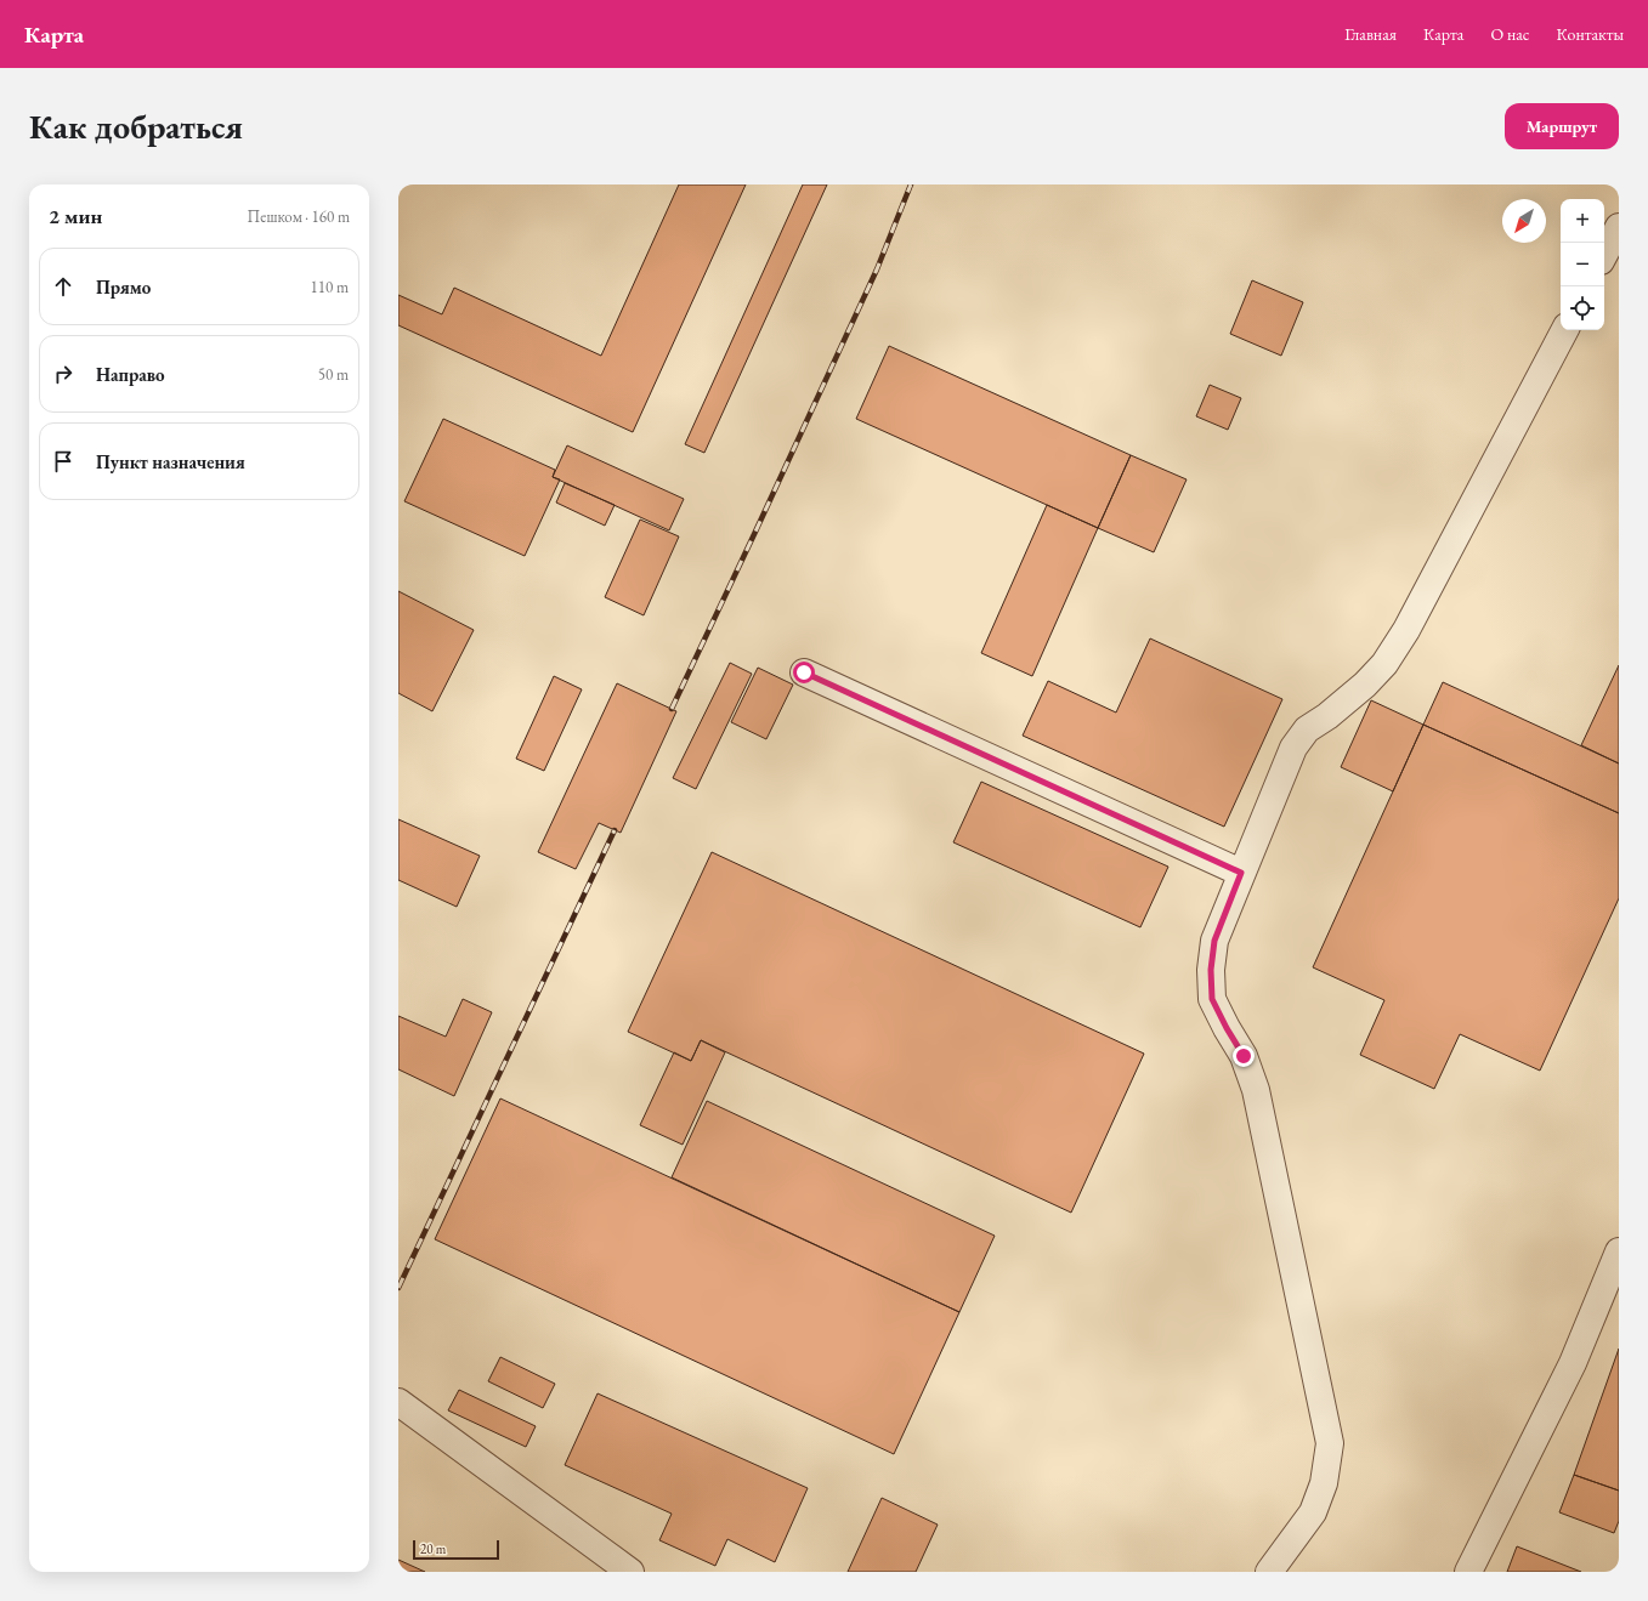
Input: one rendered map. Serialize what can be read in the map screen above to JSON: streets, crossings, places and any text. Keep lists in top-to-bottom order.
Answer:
{
  "scale_bar": "20 m",
  "north": "bottom left",
  "page": {
    "header": "Карта",
    "nav": [
      "Главная",
      "Карта",
      "О нас",
      "Контакты"
    ],
    "buttons": "Маршрут",
    "title": "Как добраться",
    "heading": ["2 мин", "Пешком · 160 m"],
    "map_buttons": ["+", "−"],
    "list": [
      ["Прямо", "110 m"],
      ["Направо", "50 m"],
      "Пункт назначения"
    ],
    "scale": "20 m"
  }
}
